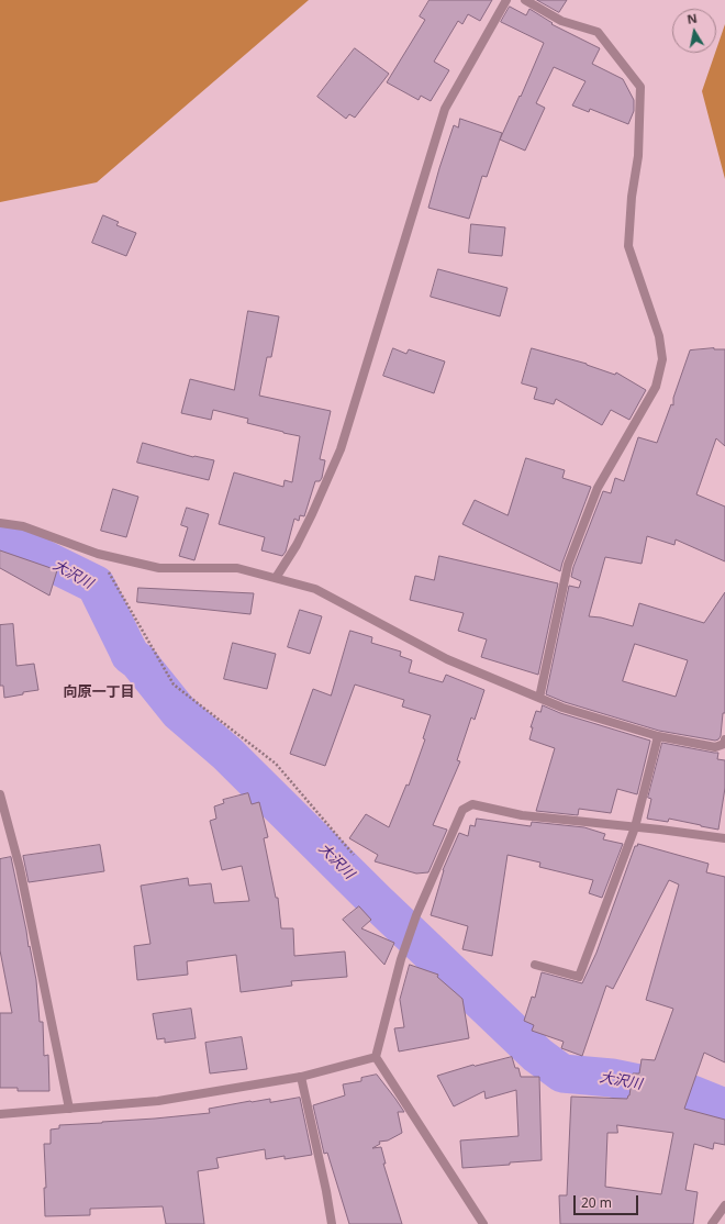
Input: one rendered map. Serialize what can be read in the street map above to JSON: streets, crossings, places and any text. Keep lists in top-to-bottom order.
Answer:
{
  "districts": ["向原一丁目"],
  "water": ["大沢川"],
  "scale_bar": "20 m",
  "north": "top"
}
